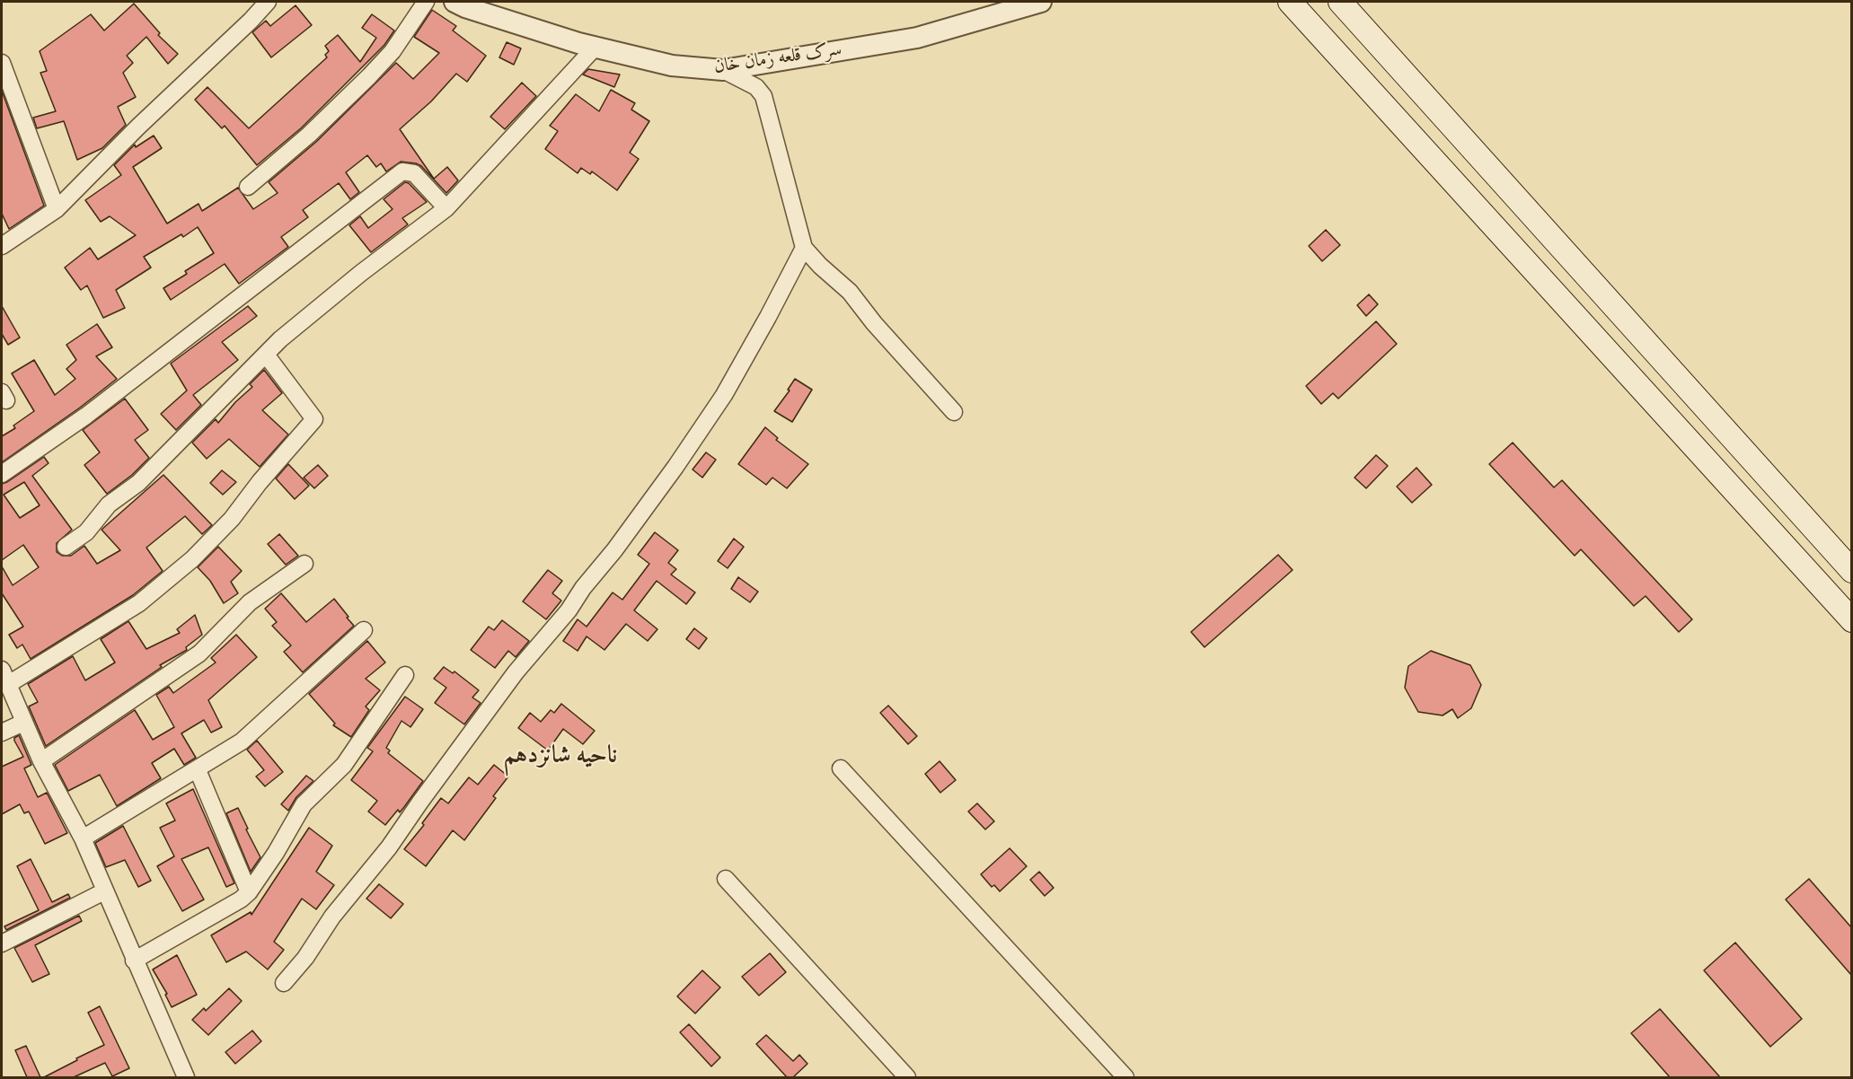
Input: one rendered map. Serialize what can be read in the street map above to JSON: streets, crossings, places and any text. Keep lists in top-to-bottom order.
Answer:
{
  "streets": {
    "street": ["سرک قلعه زمان خان"]
  },
  "districts": ["ناحیه شانزدهم"]
}
